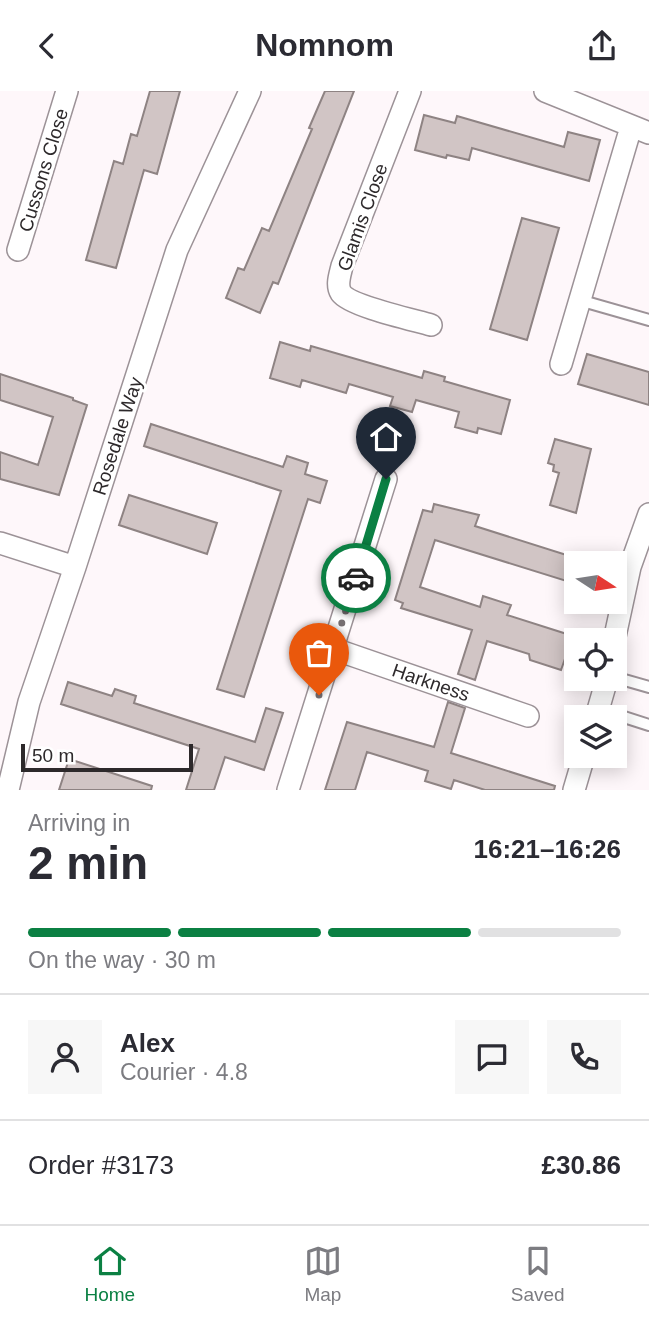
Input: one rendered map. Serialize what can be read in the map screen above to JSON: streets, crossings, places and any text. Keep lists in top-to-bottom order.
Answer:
{
  "streets": {
    "street": [
      "Cussons Close",
      "Glamis Close",
      "Rosedale Way",
      "Harkness"
    ]
  },
  "scale_bar": "50 m",
  "north": "right",
  "page": {
    "header": "Nomnom",
    "scale": "50 m",
    "heading": ["2 min", "Arriving in", "16:21–16:26"],
    "panel": [
      "Alex",
      "Courier · 4.8",
      "Order #3173",
      "£30.86"
    ],
    "bar": "On the way · 30 m",
    "tabs": ["Home", "Map", "Saved"]
  }
}
